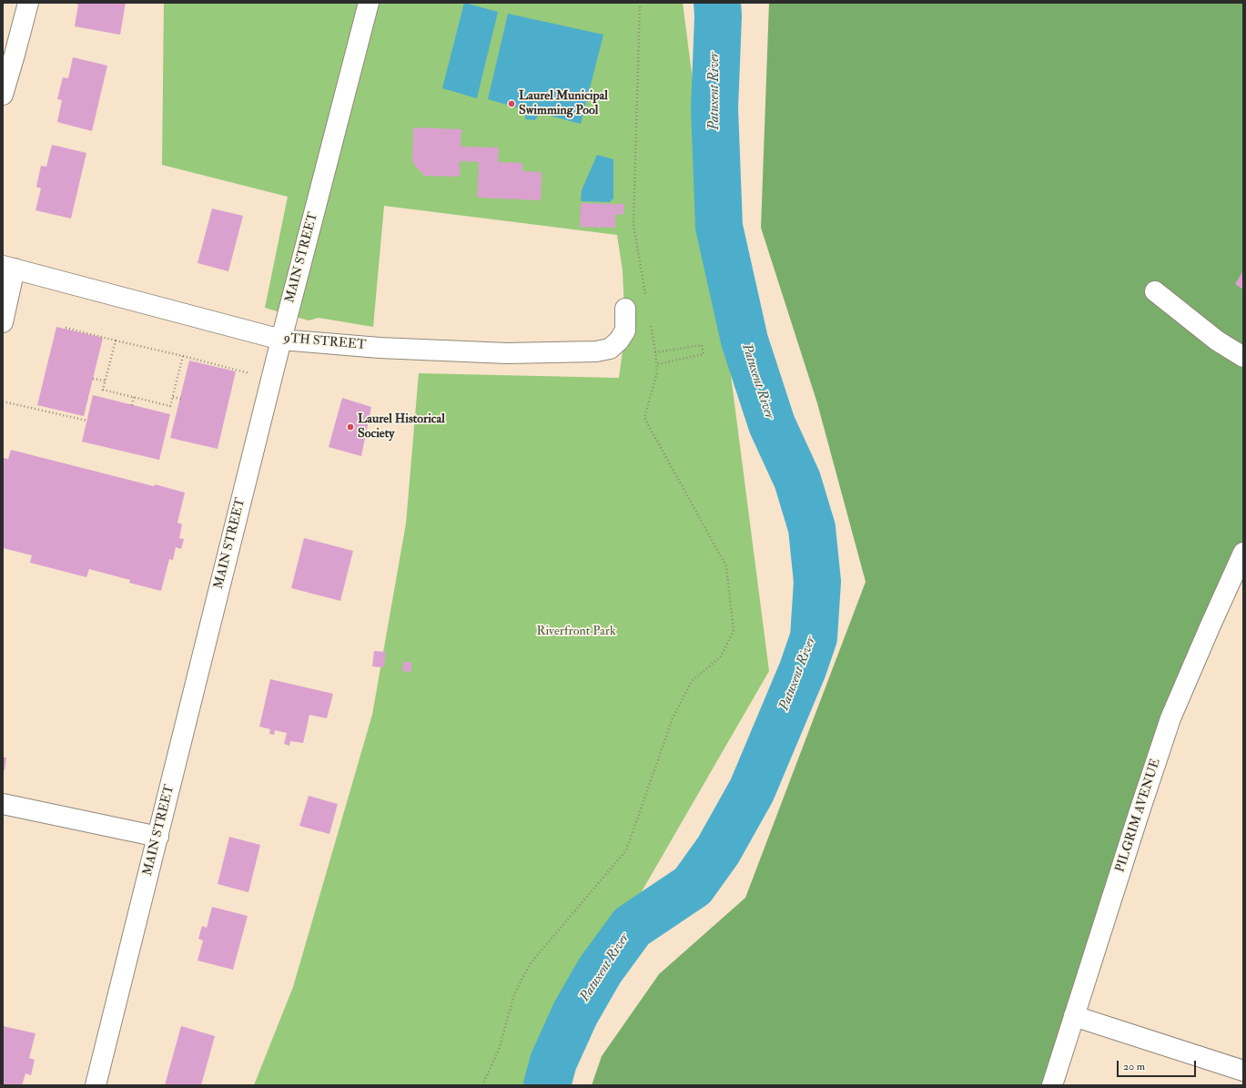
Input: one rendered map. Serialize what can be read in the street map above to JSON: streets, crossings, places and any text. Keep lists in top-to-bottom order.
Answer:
{
  "streets": {
    "street": ["MAIN STREET", "9TH STREET", "PILGRIM AVENUE"]
  },
  "crossings": [
    ["MAIN STREET", "9TH STREET"]
  ],
  "water": ["Patuxent River"],
  "parks": ["Riverfront Park"],
  "places": ["Laurel Municipal Swimming Pool", "Laurel Historical Society"],
  "scale_bar": "20 m"
}
